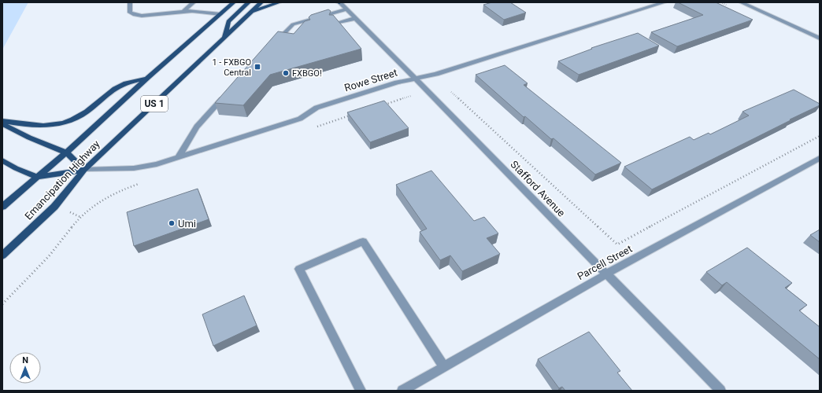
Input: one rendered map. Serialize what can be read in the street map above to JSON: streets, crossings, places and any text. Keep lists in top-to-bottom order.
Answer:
{
  "streets": {
    "main road": ["US 1", "Emancipation Highway"],
    "street": ["Rowe Street", "Stafford Avenue", "Parcell Street"]
  },
  "crossings": [
    ["Rowe Street", "Emancipation Highway"],
    ["Rowe Street", "Stafford Avenue"],
    ["Stafford Avenue", "Parcell Street"]
  ],
  "places": {
    "transit": ["1 - FXBGO Central"],
    "other": ["FXBGO!", "Umi"]
  },
  "north": "top"
}
